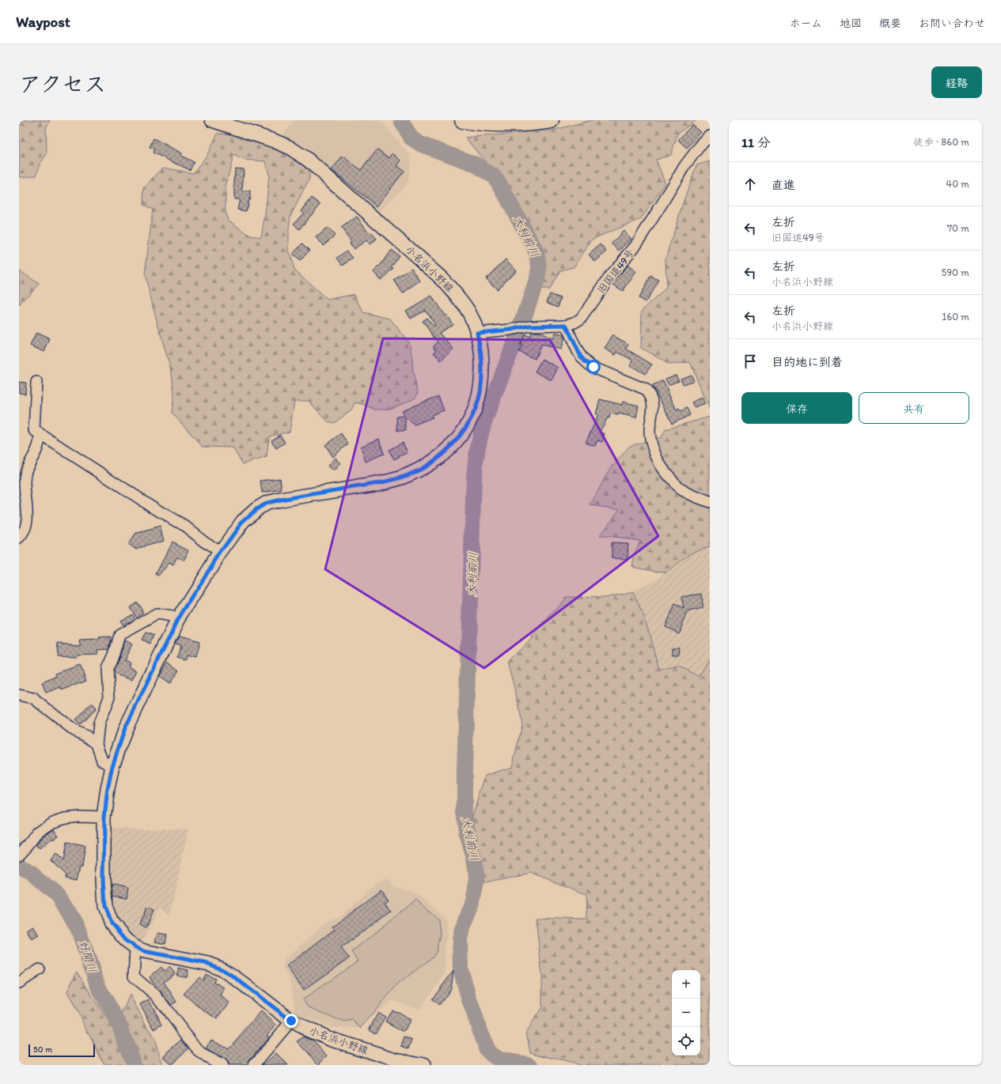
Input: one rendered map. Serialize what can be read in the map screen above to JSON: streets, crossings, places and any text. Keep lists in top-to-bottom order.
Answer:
{
  "streets": {
    "main road": ["小名浜小野線"],
    "street": ["旧国道49号"]
  },
  "crossings": [
    ["小名浜小野線", "旧国道49号"]
  ],
  "water": ["大利前川", "好間川"],
  "scale_bar": "50 m",
  "page": {
    "header": "Waypost",
    "nav": [
      "ホーム",
      "地図",
      "概要",
      "お問い合わせ"
    ],
    "title": "アクセス",
    "buttons": [
      "経路",
      ["保存", "共有"]
    ],
    "heading": ["11 分", "徒歩 · 860 m"],
    "list": [
      ["直進", "40 m"],
      ["左折", "旧国道49号", "70 m"],
      ["左折", "小名浜小野線", "590 m"],
      ["左折", "小名浜小野線", "160 m"],
      "目的地に到着"
    ],
    "map_buttons": ["+", "−"],
    "scale": "50 m"
  }
}
